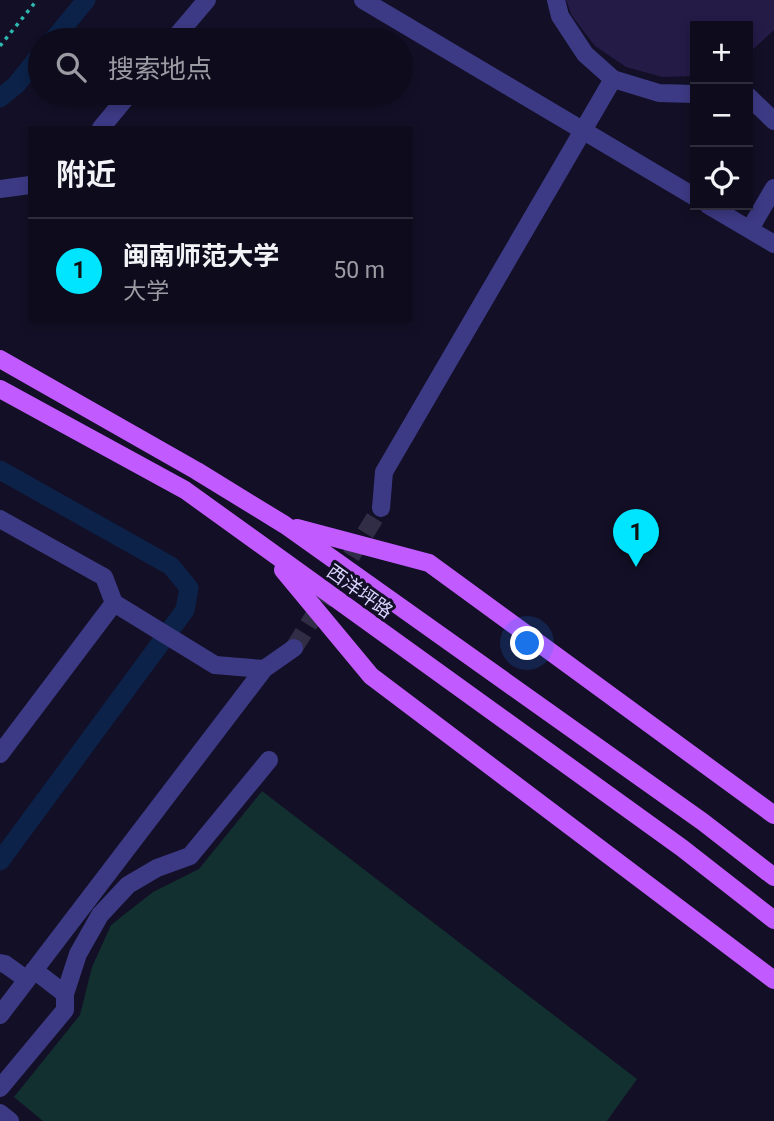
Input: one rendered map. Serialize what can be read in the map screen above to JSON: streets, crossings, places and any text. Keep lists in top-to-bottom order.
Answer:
{
  "streets": {
    "main road": ["西洋坪路"]
  },
  "page": {
    "map_buttons": ["+", "−"],
    "search": "搜索地点",
    "heading": "附近",
    "list": [
      {
        "mark": "1",
        "name": "闽南师范大学",
        "note": "大学",
        "value": "50 m"
      }
    ],
    "pins": "1"
  }
}
